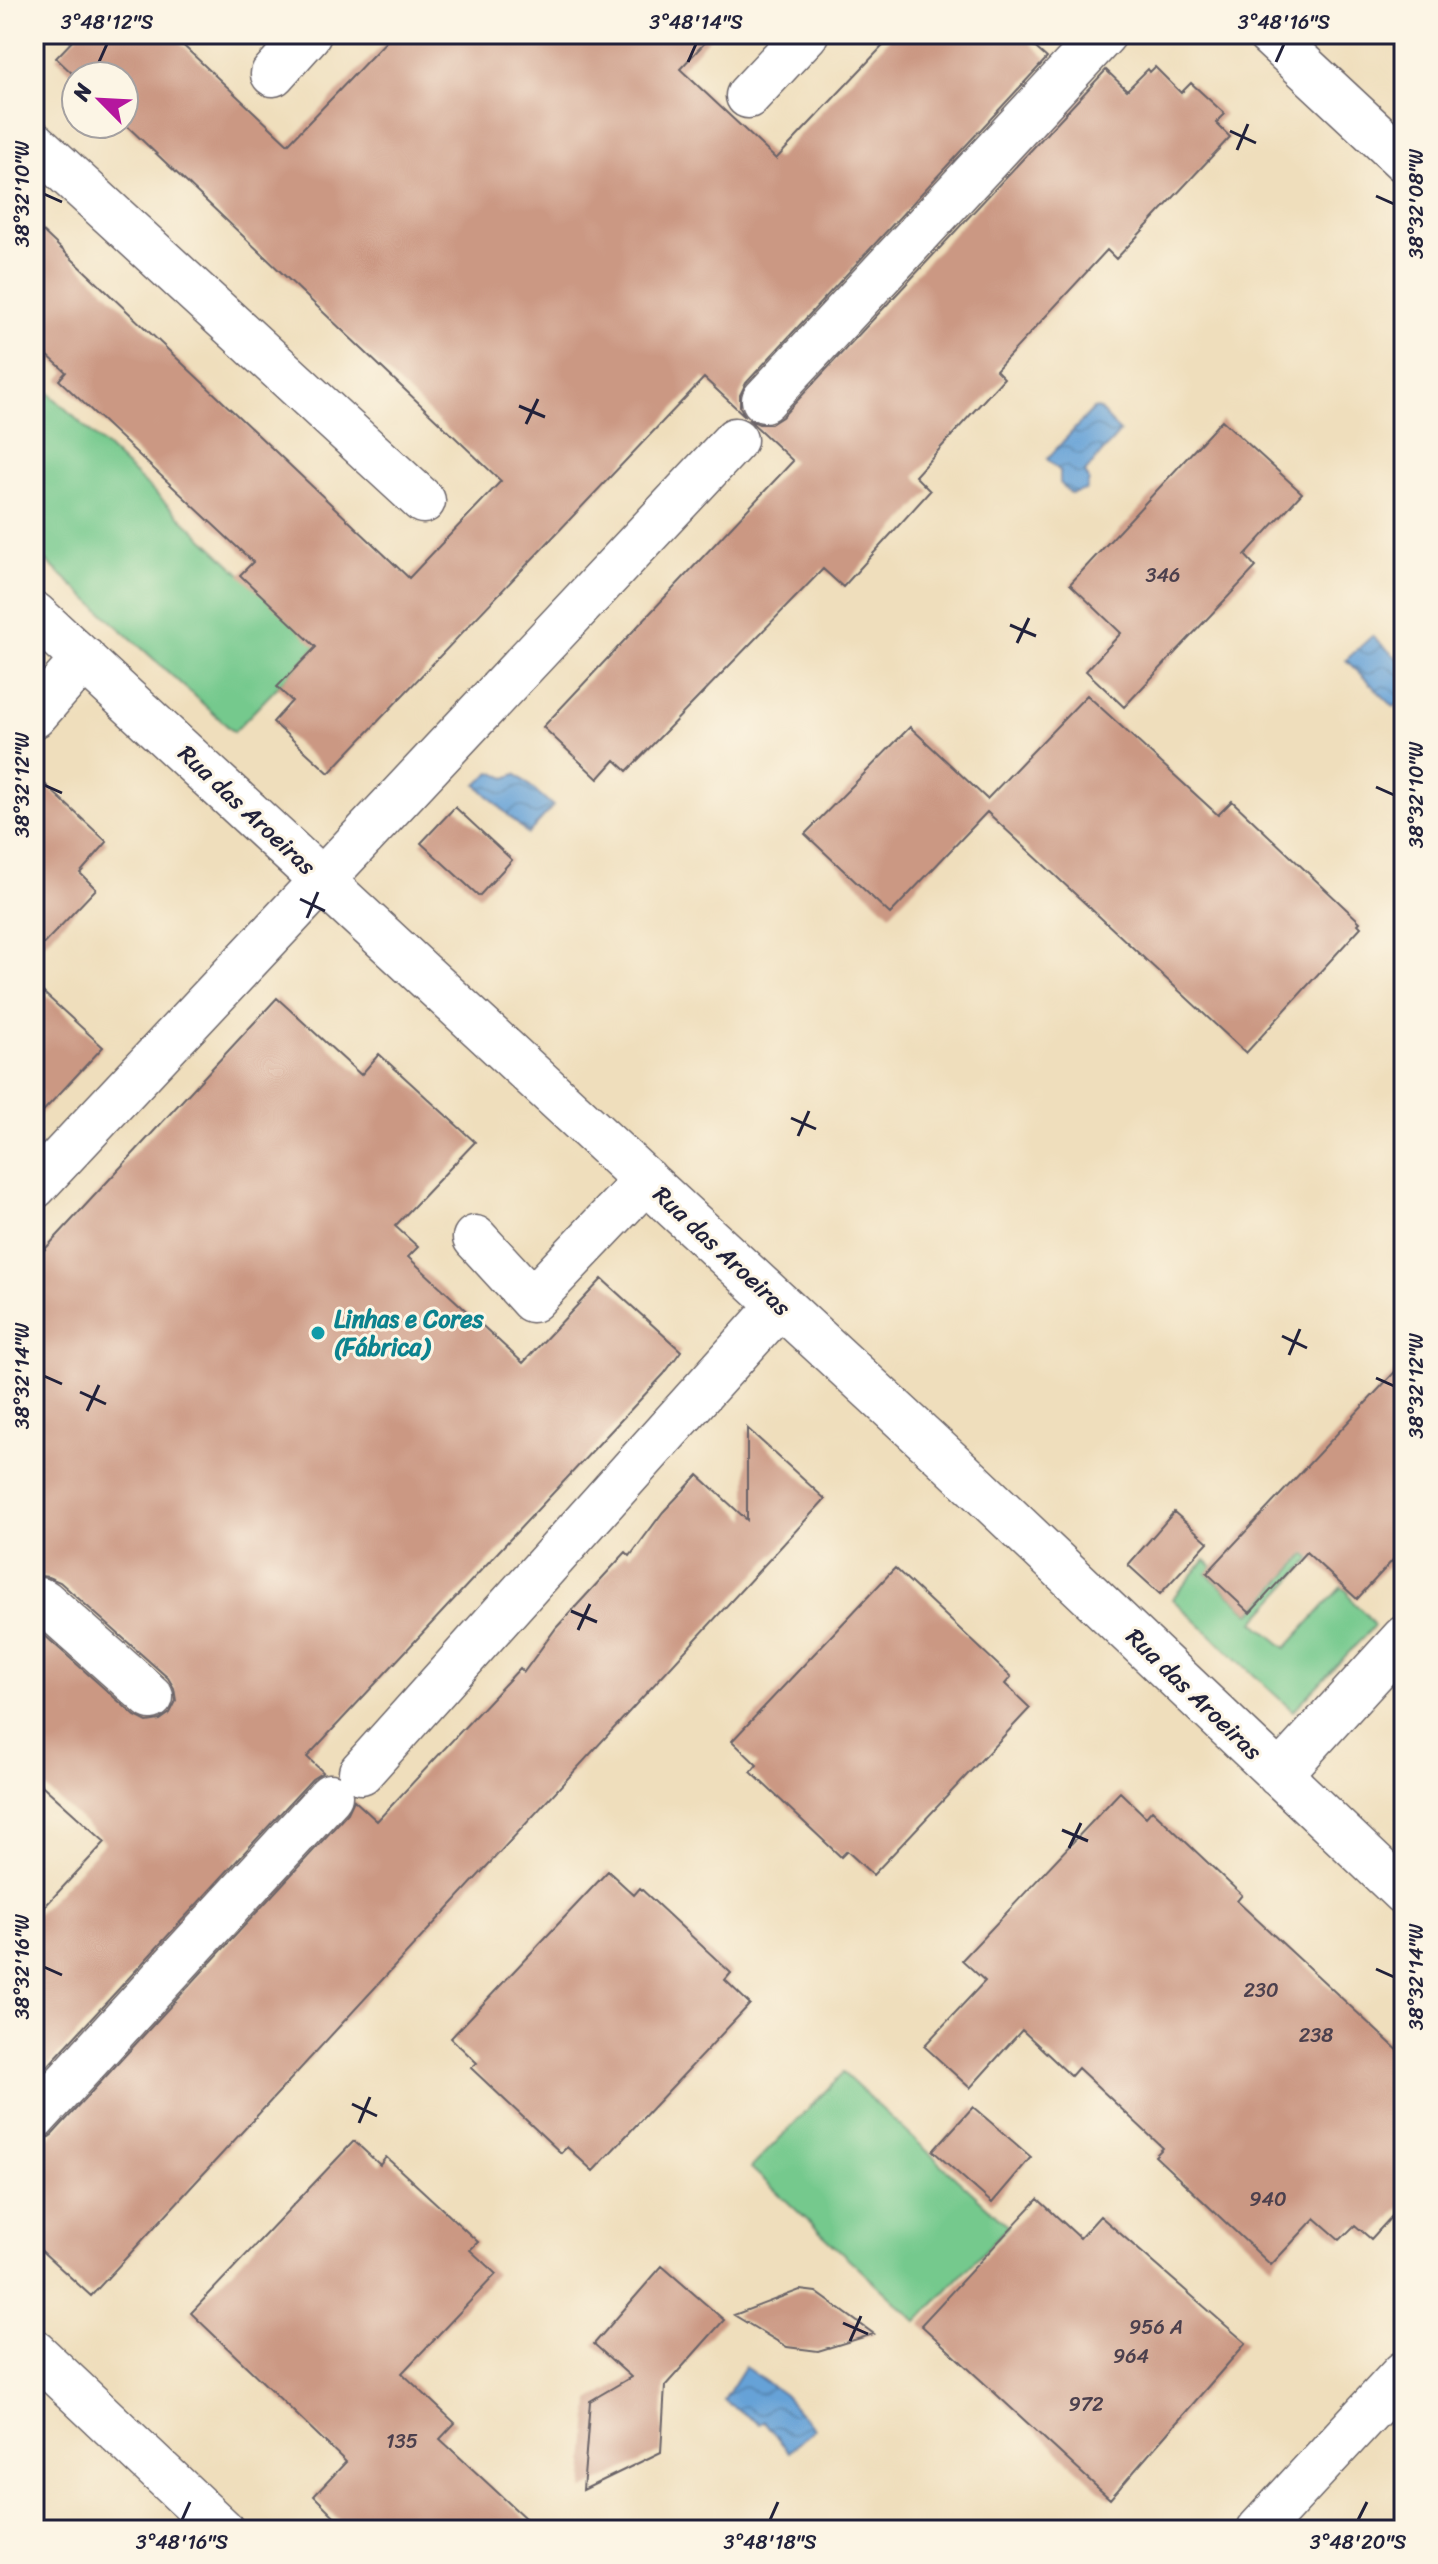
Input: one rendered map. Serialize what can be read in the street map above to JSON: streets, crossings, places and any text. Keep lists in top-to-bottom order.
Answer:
{
  "streets": {
    "street": ["Rua das Aroeiras"]
  },
  "places": ["Linhas e Cores (Fábrica)"],
  "house_numbers": [
    "346",
    "230",
    "238",
    "940",
    "956 A",
    "964",
    "972",
    "135"
  ],
  "north": "top left",
  "coordinates": [
    "3°48'12\"S",
    "3°48'14\"S",
    "3°48'16\"S",
    "38°32'10\"W",
    "38°32'08\"W",
    "38°32'12\"W",
    "38°32'14\"W",
    "38°32'16\"W",
    "3°48'18\"S",
    "3°48'20\"S"
  ]
}
